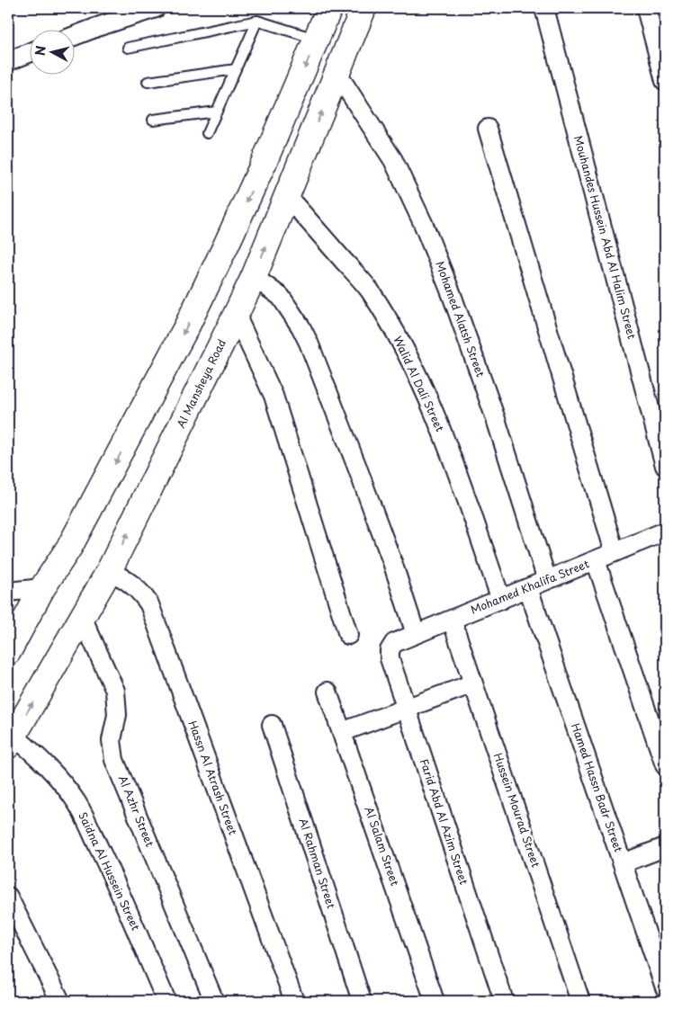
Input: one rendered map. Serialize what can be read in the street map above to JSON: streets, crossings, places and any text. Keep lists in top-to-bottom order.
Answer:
{
  "streets": {
    "street": [
      "Mouhandes Hussein Abd Al Halim Street",
      "Mohamed Alatsh Street",
      "Al Mansheya Road",
      "Walid Al Dali Street",
      "Mohamed Khalifa Street",
      "Hassn Al Atrash Street",
      "Hamed Hassn Badr Street",
      "Hussein Mourad Street",
      "Al Azhr Street",
      "Farid Abd Al Azim Street",
      "Al Salam Street",
      "Al Rahman Street",
      "Saidna Al Hussein Street"
    ]
  },
  "crossings": [
    ["Mohamed Alatsh Street", "Al Mansheya Road"],
    ["Mohamed Alatsh Street", "Mohamed Khalifa Street"],
    ["Al Mansheya Road", "Walid Al Dali Street"],
    ["Al Mansheya Road", "Hassn Al Atrash Street"],
    ["Al Mansheya Road", "Al Azhr Street"],
    ["Al Mansheya Road", "Saidna Al Hussein Street"],
    ["Walid Al Dali Street", "Mohamed Khalifa Street"],
    ["Mohamed Khalifa Street", "Hamed Hassn Badr Street"],
    ["Mohamed Khalifa Street", "Hussein Mourad Street"],
    ["Mohamed Khalifa Street", "Farid Abd Al Azim Street"]
  ],
  "north": "left"
}
